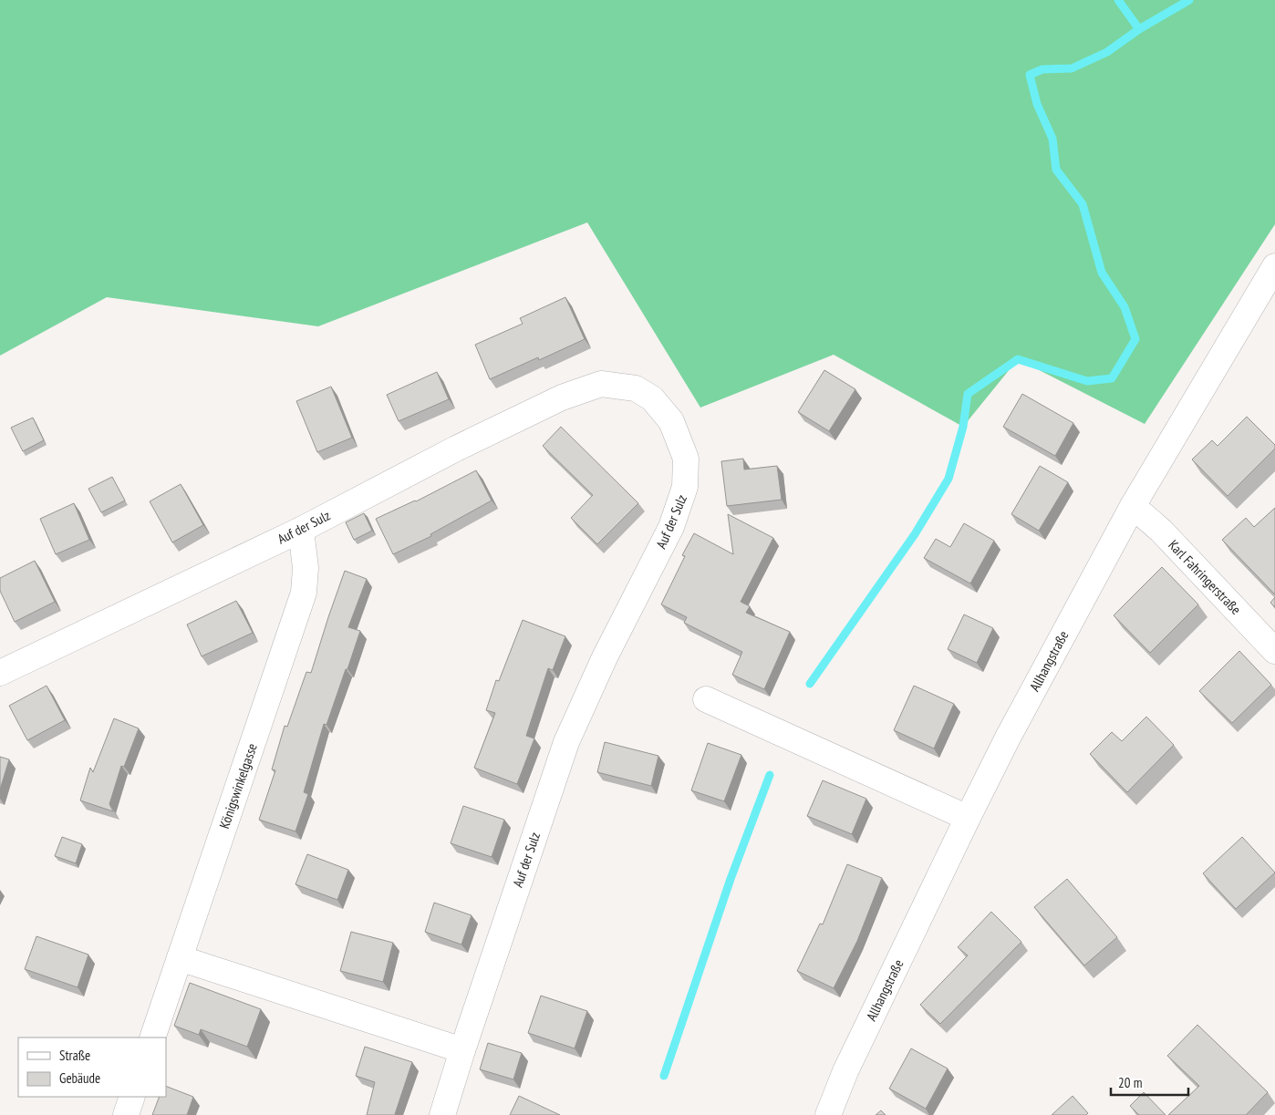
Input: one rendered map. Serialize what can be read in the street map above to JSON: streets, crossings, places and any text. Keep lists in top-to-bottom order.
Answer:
{
  "streets": {
    "street": [
      "Auf der Sulz",
      "Karl Fahringerstraße",
      "Allhangstraße",
      "Königswinkelgasse"
    ]
  },
  "crossings": [
    ["Auf der Sulz", "Königswinkelgasse"],
    ["Karl Fahringerstraße", "Allhangstraße"]
  ],
  "legend": ["Straße", "Gebäude"],
  "scale_bar": "20 m"
}
